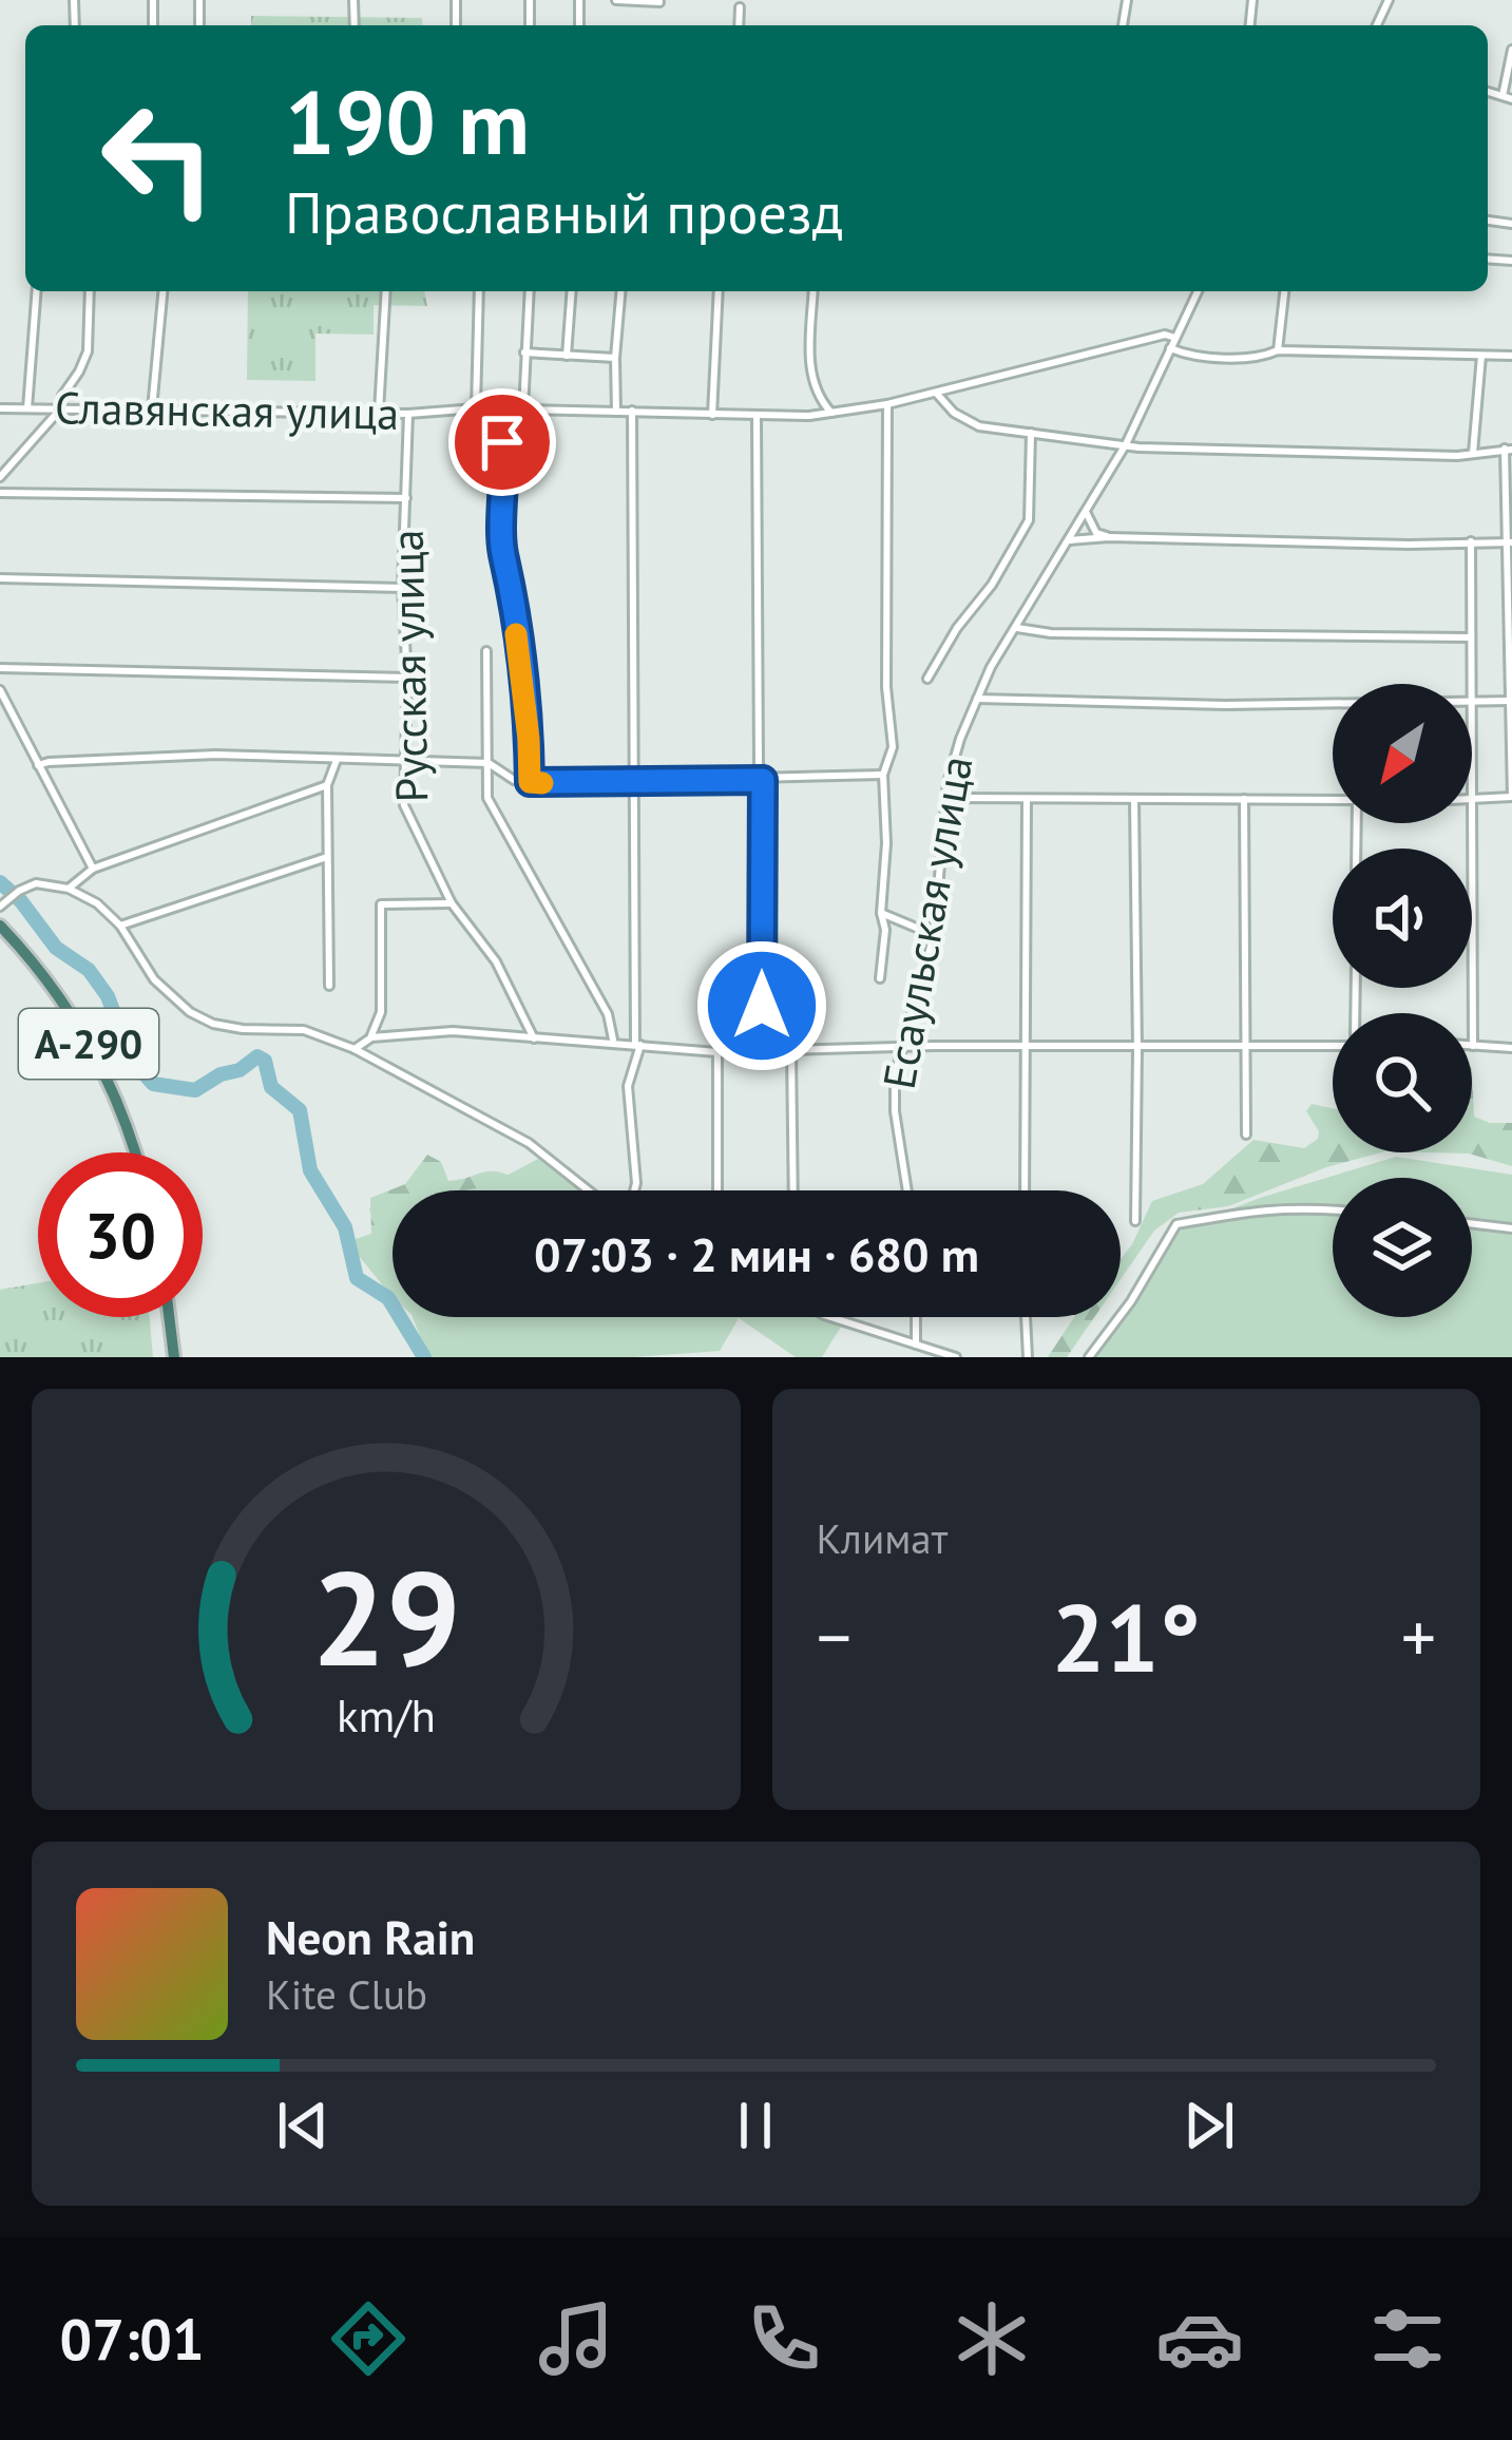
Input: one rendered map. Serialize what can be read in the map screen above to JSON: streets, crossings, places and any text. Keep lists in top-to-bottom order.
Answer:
{
  "streets": {
    "highway": ["А-290"],
    "street": ["Славянская улица", "Русская улица", "Есаульская улица"]
  },
  "crossings": [
    ["Славянская улица", "Русская улица"],
    ["Славянская улица", "Есаульская улица"]
  ],
  "north": "bottom left",
  "page": {
    "turn": ["190 m", "Православный проезд"],
    "limit": "30",
    "trip": "07:03 · 2 мин · 680 m",
    "tile": "Климат",
    "heat": ["−", "21°", "+"],
    "song": ["Neon Rain", "Kite Club"],
    "tabs": "07:01",
    "gauge": ["29", "km/h"]
  }
}
